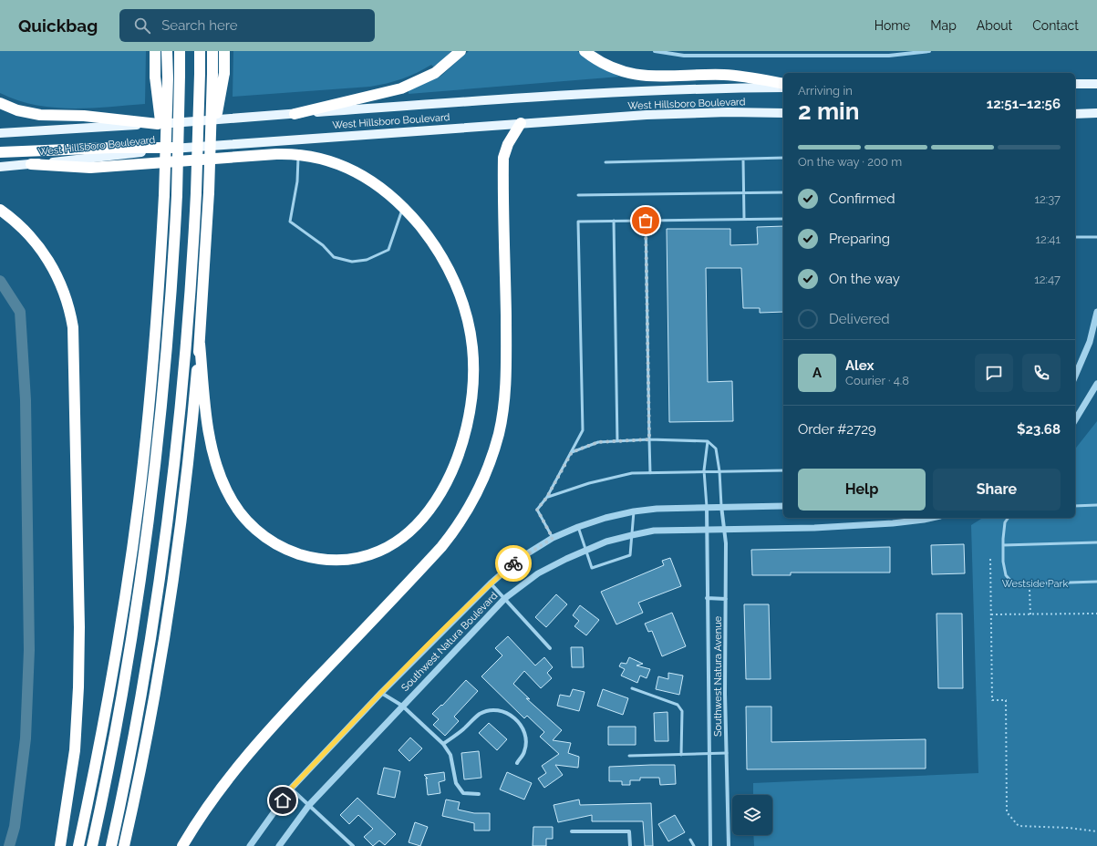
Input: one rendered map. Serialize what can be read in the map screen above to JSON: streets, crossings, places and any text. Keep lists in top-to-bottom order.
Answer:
{
  "streets": {
    "main road": ["West Hillsboro Boulevard"],
    "street": ["Southwest Natura Boulevard", "Southwest Natura Avenue"]
  },
  "crossings": [
    ["Southwest Natura Boulevard", "Southwest Natura Avenue"]
  ],
  "parks": ["Westside Park"],
  "page": {
    "header": "Quickbag",
    "search": "Search here",
    "nav": [
      "Home",
      "Map",
      "About",
      "Contact"
    ],
    "heading": ["2 min", "Arriving in", "12:51–12:56"],
    "panel": [
      "Alex",
      "Courier · 4.8",
      "Order #2729",
      "$23.68"
    ],
    "bar": "On the way · 200 m",
    "list": [
      ["Confirmed", "12:37"],
      ["Preparing", "12:41"],
      ["On the way", "12:47"],
      "Delivered"
    ],
    "round": "A",
    "buttons": ["Help", "Share"]
  }
}
